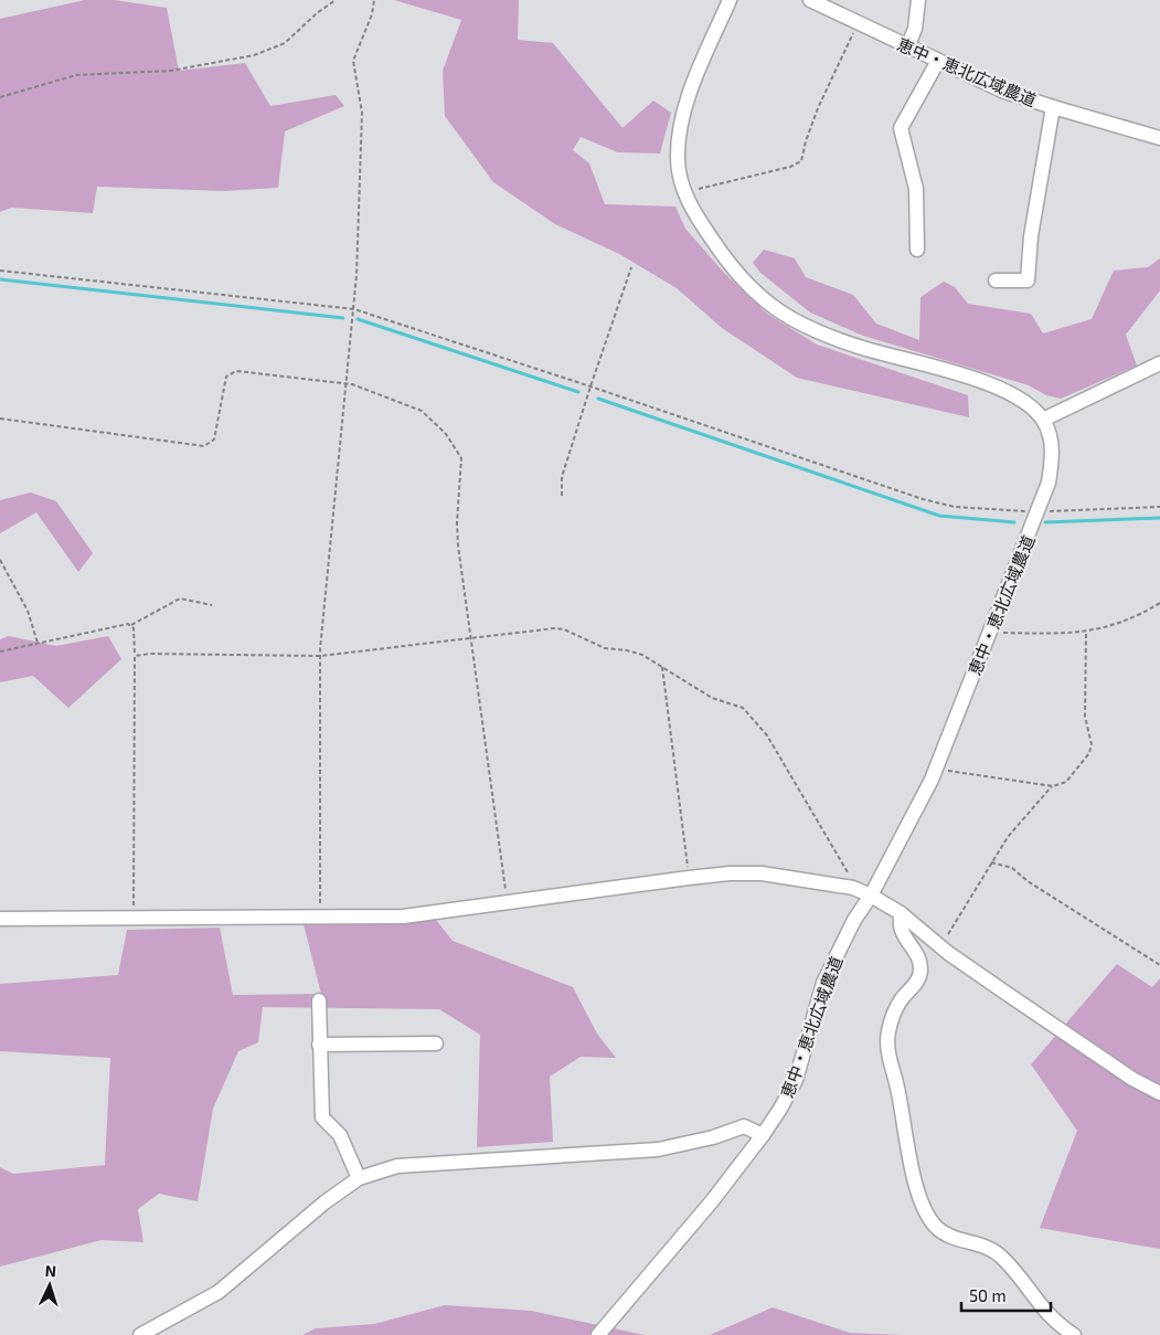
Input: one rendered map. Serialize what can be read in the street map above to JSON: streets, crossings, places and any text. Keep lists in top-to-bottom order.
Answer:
{
  "streets": {
    "street": ["恵中・恵北広域農道"]
  },
  "scale_bar": "50 m",
  "north": "top"
}
